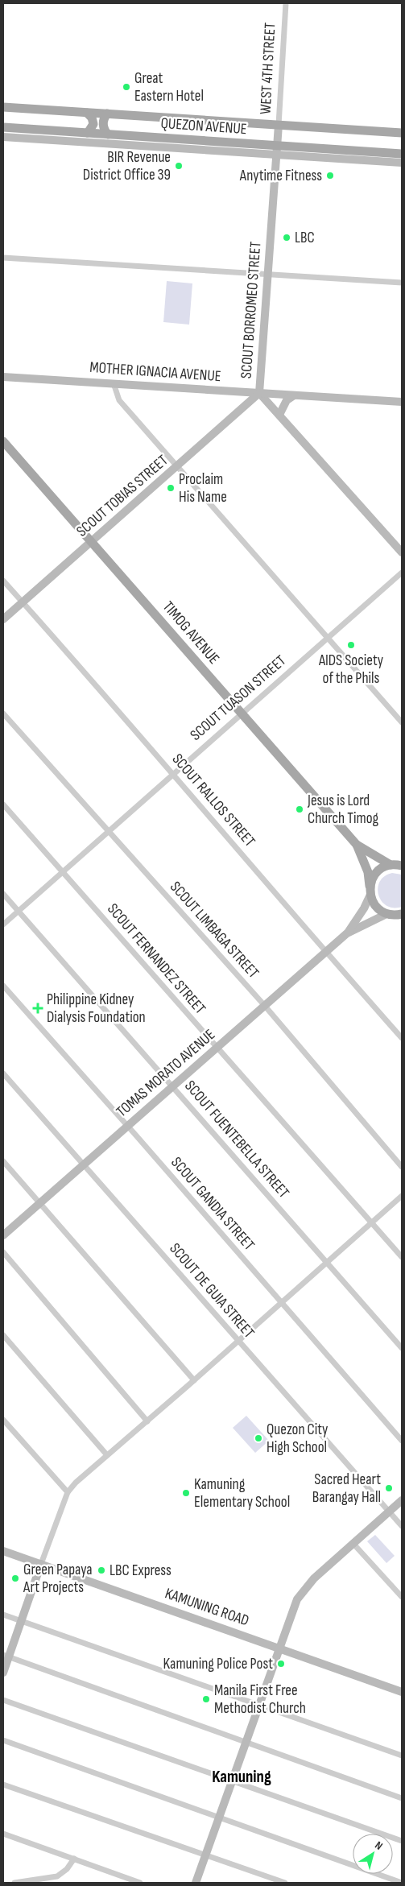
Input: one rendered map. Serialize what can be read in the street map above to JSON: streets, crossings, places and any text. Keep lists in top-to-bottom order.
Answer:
{
  "streets": {
    "main road": ["QUEZON AVENUE", "TIMOG AVENUE"],
    "street": [
      "WEST 4TH STREET",
      "SCOUT BORROMEO STREET",
      "MOTHER IGNACIA AVENUE",
      "SCOUT TOBIAS STREET",
      "SCOUT TUASON STREET",
      "SCOUT RALLOS STREET",
      "SCOUT LIMBAGA STREET",
      "SCOUT FERNANDEZ STREET",
      "TOMAS MORATO AVENUE",
      "SCOUT FUENTEBELLA STREET",
      "SCOUT GANDIA STREET",
      "SCOUT DE GUIA STREET",
      "KAMUNING ROAD"
    ]
  },
  "crossings": [
    ["WEST 4TH STREET", "QUEZON AVENUE"],
    ["WEST 4TH STREET", "SCOUT BORROMEO STREET"],
    ["QUEZON AVENUE", "SCOUT BORROMEO STREET"],
    ["SCOUT BORROMEO STREET", "MOTHER IGNACIA AVENUE"],
    ["SCOUT BORROMEO STREET", "SCOUT TOBIAS STREET"],
    ["MOTHER IGNACIA AVENUE", "SCOUT TOBIAS STREET"],
    ["SCOUT TOBIAS STREET", "TIMOG AVENUE"],
    ["SCOUT TOBIAS STREET", "SCOUT RALLOS STREET"],
    ["TIMOG AVENUE", "SCOUT TUASON STREET"],
    ["TIMOG AVENUE", "TOMAS MORATO AVENUE"],
    ["SCOUT TUASON STREET", "SCOUT RALLOS STREET"],
    ["SCOUT TUASON STREET", "SCOUT LIMBAGA STREET"],
    ["SCOUT TUASON STREET", "SCOUT FERNANDEZ STREET"],
    ["SCOUT TUASON STREET", "SCOUT FUENTEBELLA STREET"],
    ["SCOUT RALLOS STREET", "TOMAS MORATO AVENUE"],
    ["SCOUT LIMBAGA STREET", "TOMAS MORATO AVENUE"],
    ["SCOUT FERNANDEZ STREET", "TOMAS MORATO AVENUE"],
    ["TOMAS MORATO AVENUE", "SCOUT FUENTEBELLA STREET"],
    ["TOMAS MORATO AVENUE", "SCOUT GANDIA STREET"],
    ["TOMAS MORATO AVENUE", "SCOUT DE GUIA STREET"]
  ],
  "districts": ["Kamuning"],
  "places": {
    "other": [
      "Great Eastern Hotel",
      "BIR Revenue District Office 39",
      "Anytime Fitness",
      "LBC",
      "Proclaim His Name",
      "AIDS Society of the Phils",
      "Jesus is Lord Church Timog",
      "Quezon City High School",
      "Sacred Heart Barangay Hall",
      "Kamuning Elementary School",
      "LBC Express",
      "Green Papaya Art Projects",
      "Kamuning Police Post",
      "Manila First Free Methodist Church"
    ],
    "health": ["Philippine Kidney Dialysis Foundation"]
  },
  "north": "top right"
}
